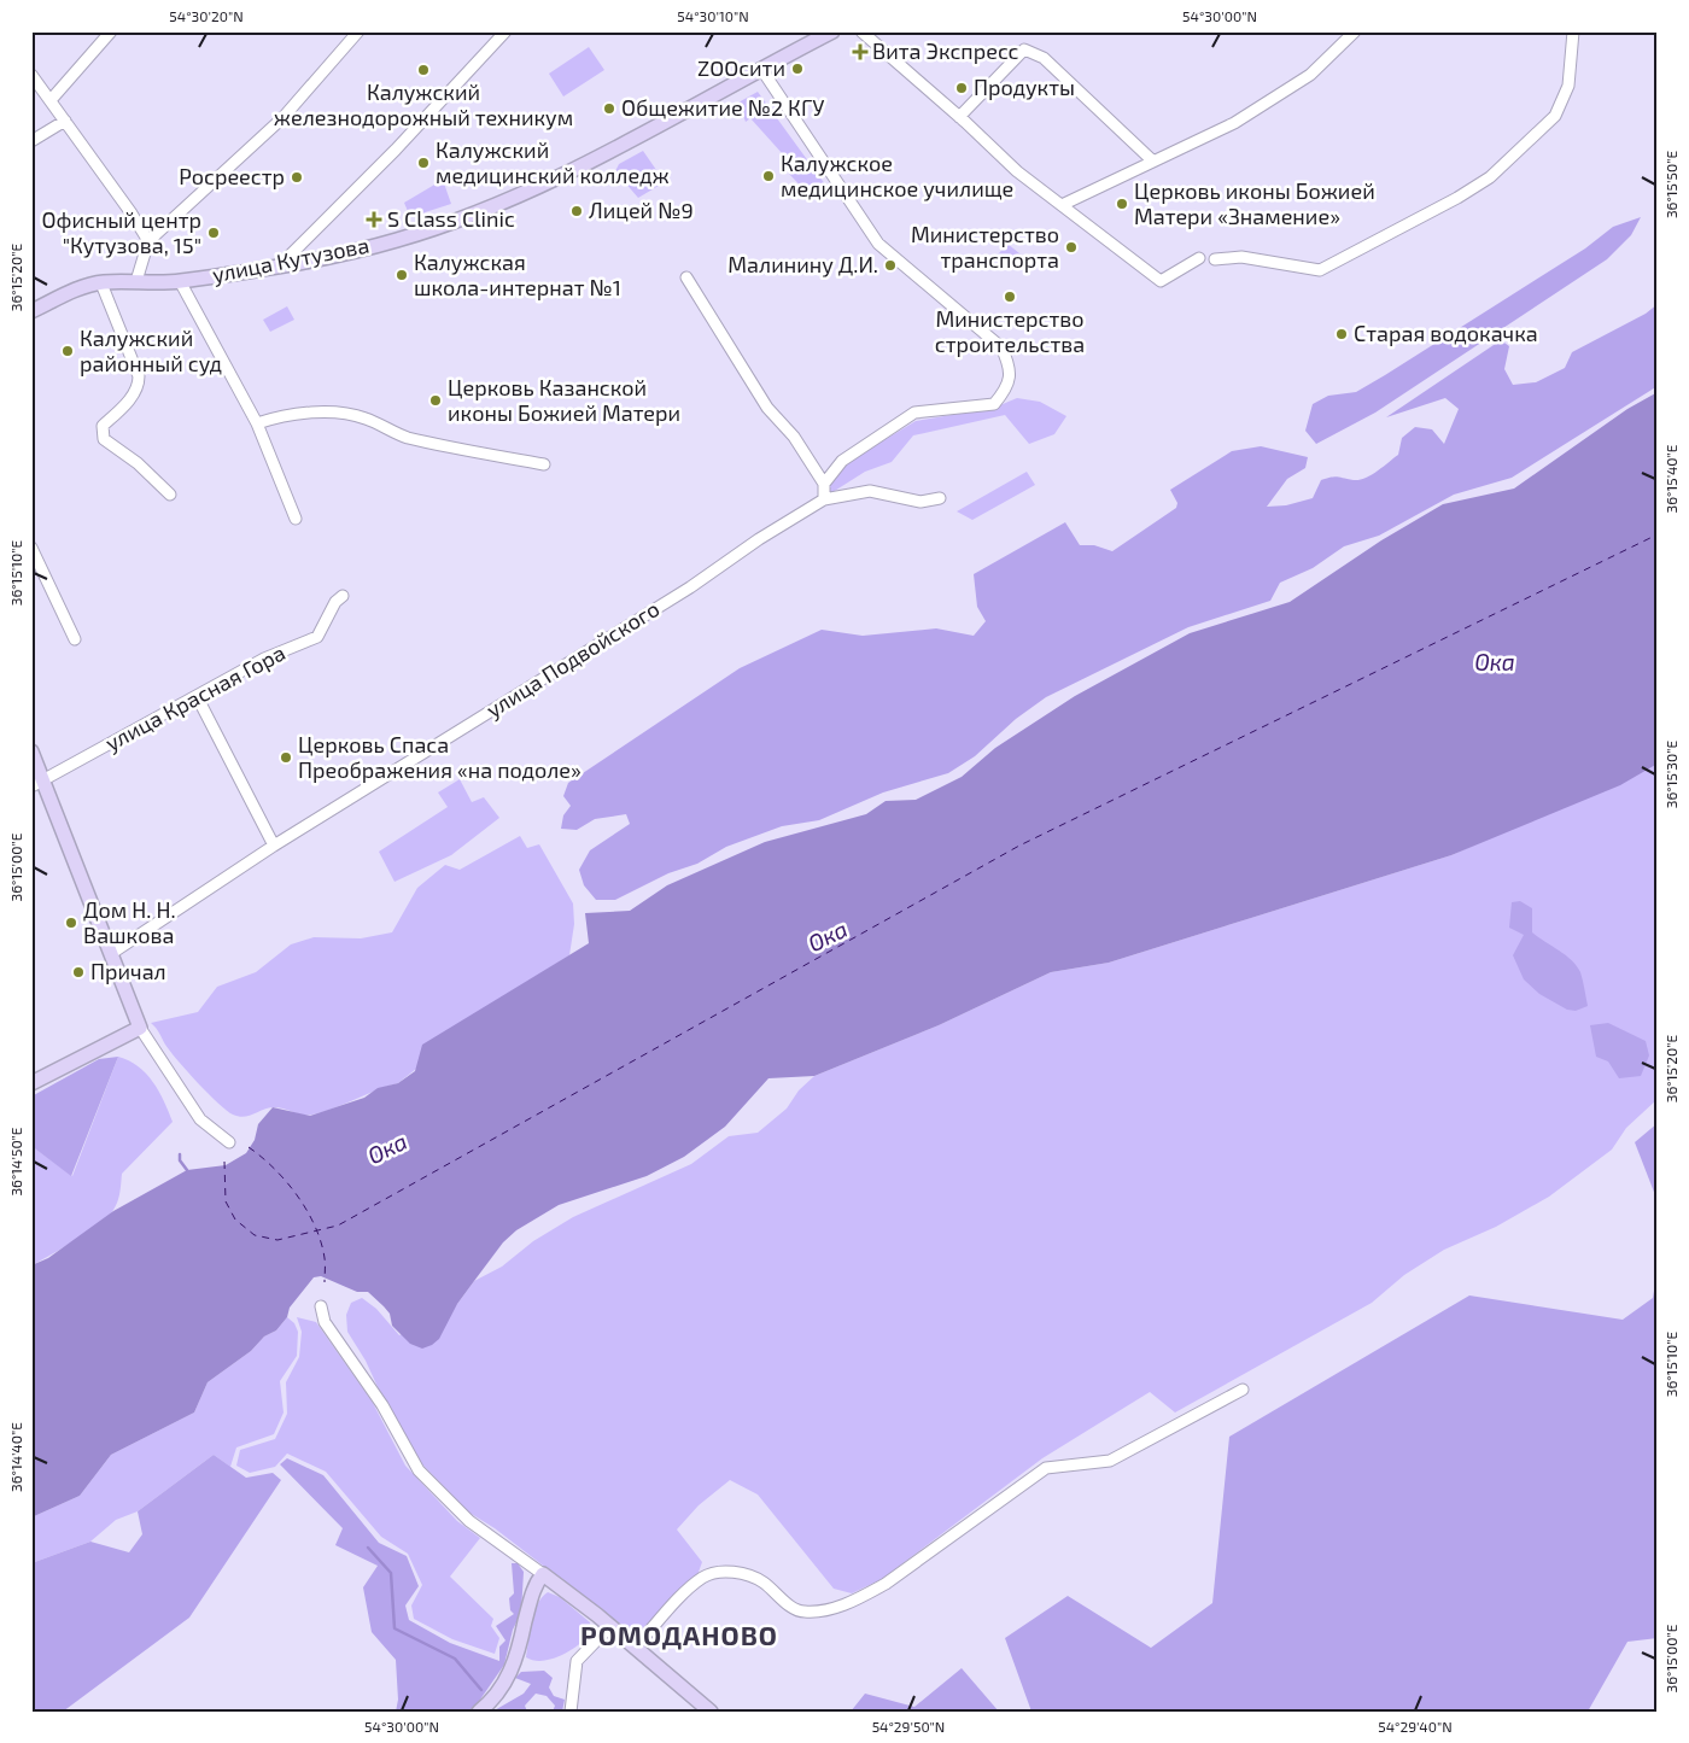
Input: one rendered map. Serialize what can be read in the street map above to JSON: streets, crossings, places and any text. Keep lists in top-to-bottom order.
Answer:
{
  "streets": {
    "main road": ["улица Кутузова"],
    "street": ["улица Подвойского", "улица Красная Гора"]
  },
  "districts": ["РОМОДАНОВО"],
  "water": ["Ока"],
  "places": {
    "health": ["Вита Экспресс", "S Class Clinic"],
    "other": [
      "ZOOсити",
      "Калужский железнодорожный техникум",
      "Продукты",
      "Общежитие №2 КГУ",
      "Калужский медицинский колледж",
      "Калужское медицинское училище",
      "Росреестр",
      "Церковь иконы Божией Матери «Знамение»",
      "Лицей №9",
      "Офисный центр \"Кутузова, 15\"",
      "Министерство транспорта",
      "Малинину Д.И.",
      "Калужская школа-интернат №1",
      "Министерство строительства",
      "Старая водокачка",
      "Калужский районный суд",
      "Церковь Казанской иконы Божией Матери",
      "Церковь Спаса Преображения «на подоле»",
      "Дом Н. Н. Вашкова",
      "Причал"
    ]
  },
  "coordinates": [
    "54°30'20\"N",
    "54°30'10\"N",
    "54°30'00\"N",
    "36°15'50\"E",
    "36°15'20\"E",
    "36°15'40\"E",
    "36°15'10\"E",
    "36°15'30\"E",
    "36°15'00\"E",
    "36°14'50\"E",
    "36°14'40\"E",
    "54°29'50\"N",
    "54°29'40\"N"
  ]
}
